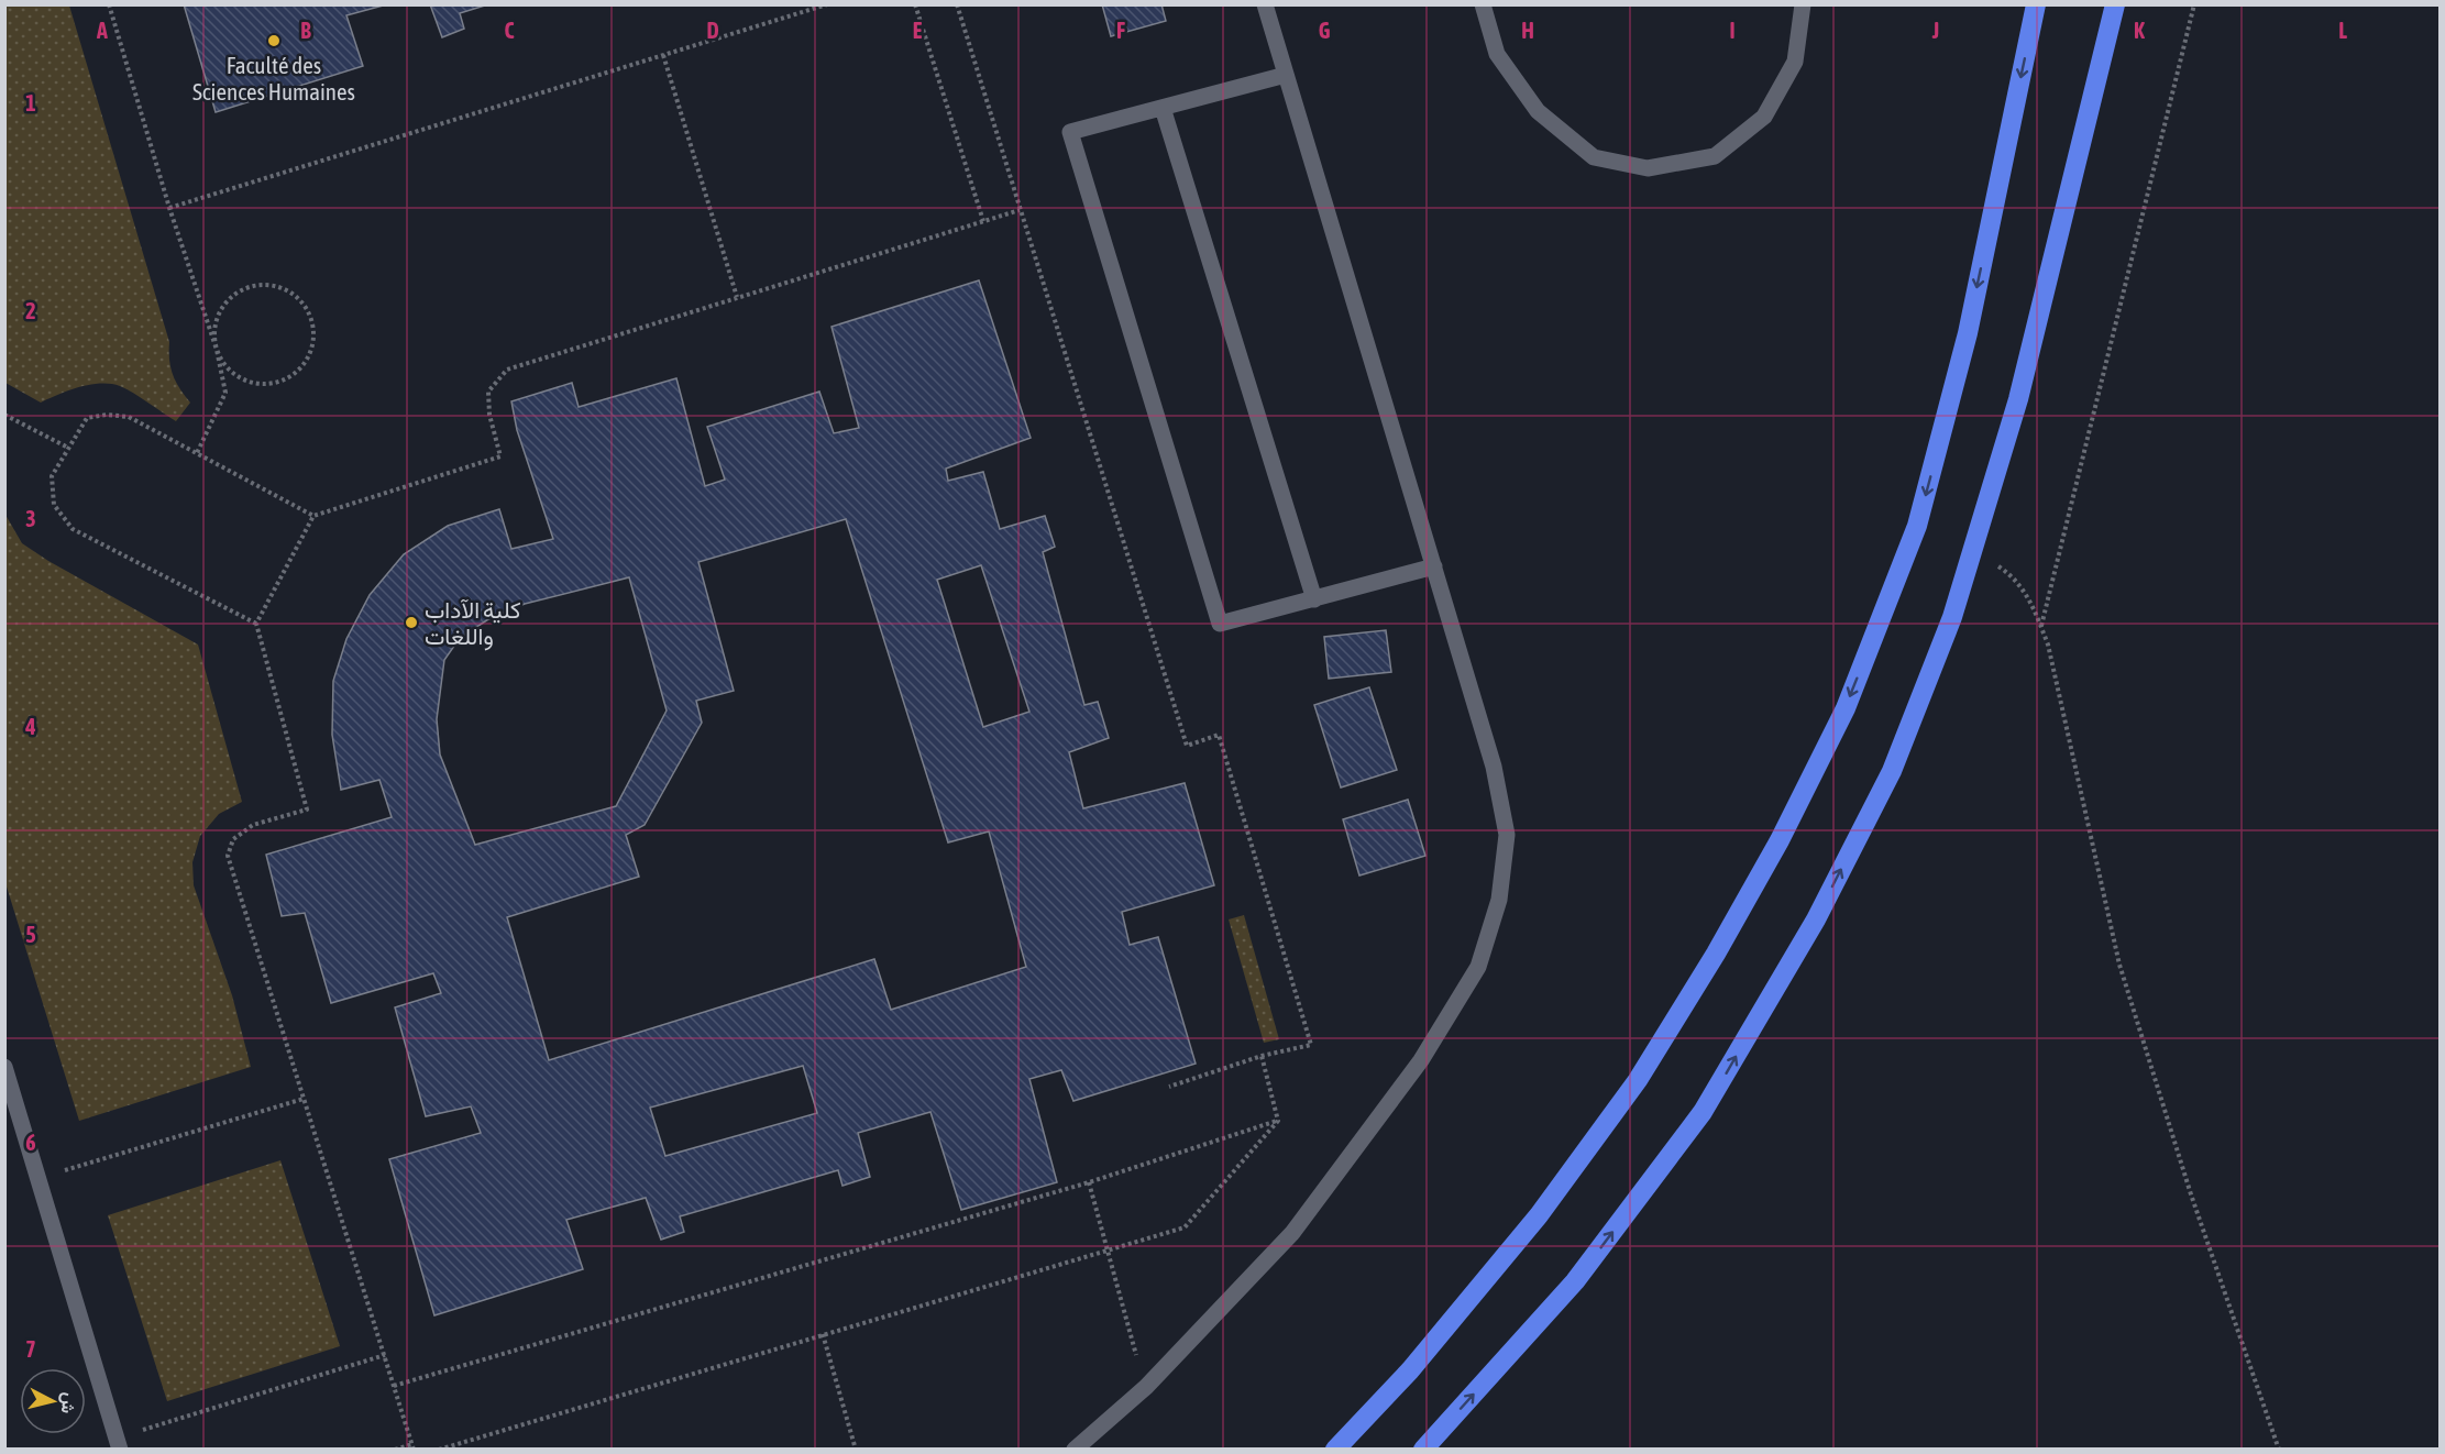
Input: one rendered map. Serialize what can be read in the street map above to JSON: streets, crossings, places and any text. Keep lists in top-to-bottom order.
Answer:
{
  "places": ["Faculté des Sciences Humaines", "كلية الآداب واللغات"],
  "north": "right",
  "grid": {
    "columns": [
      "A",
      "B",
      "C",
      "D",
      "E",
      "F",
      "G",
      "H",
      "I",
      "J",
      "K",
      "L"
    ],
    "rows": [
      "1",
      "2",
      "3",
      "4",
      "5",
      "6",
      "7"
    ]
  }
}
